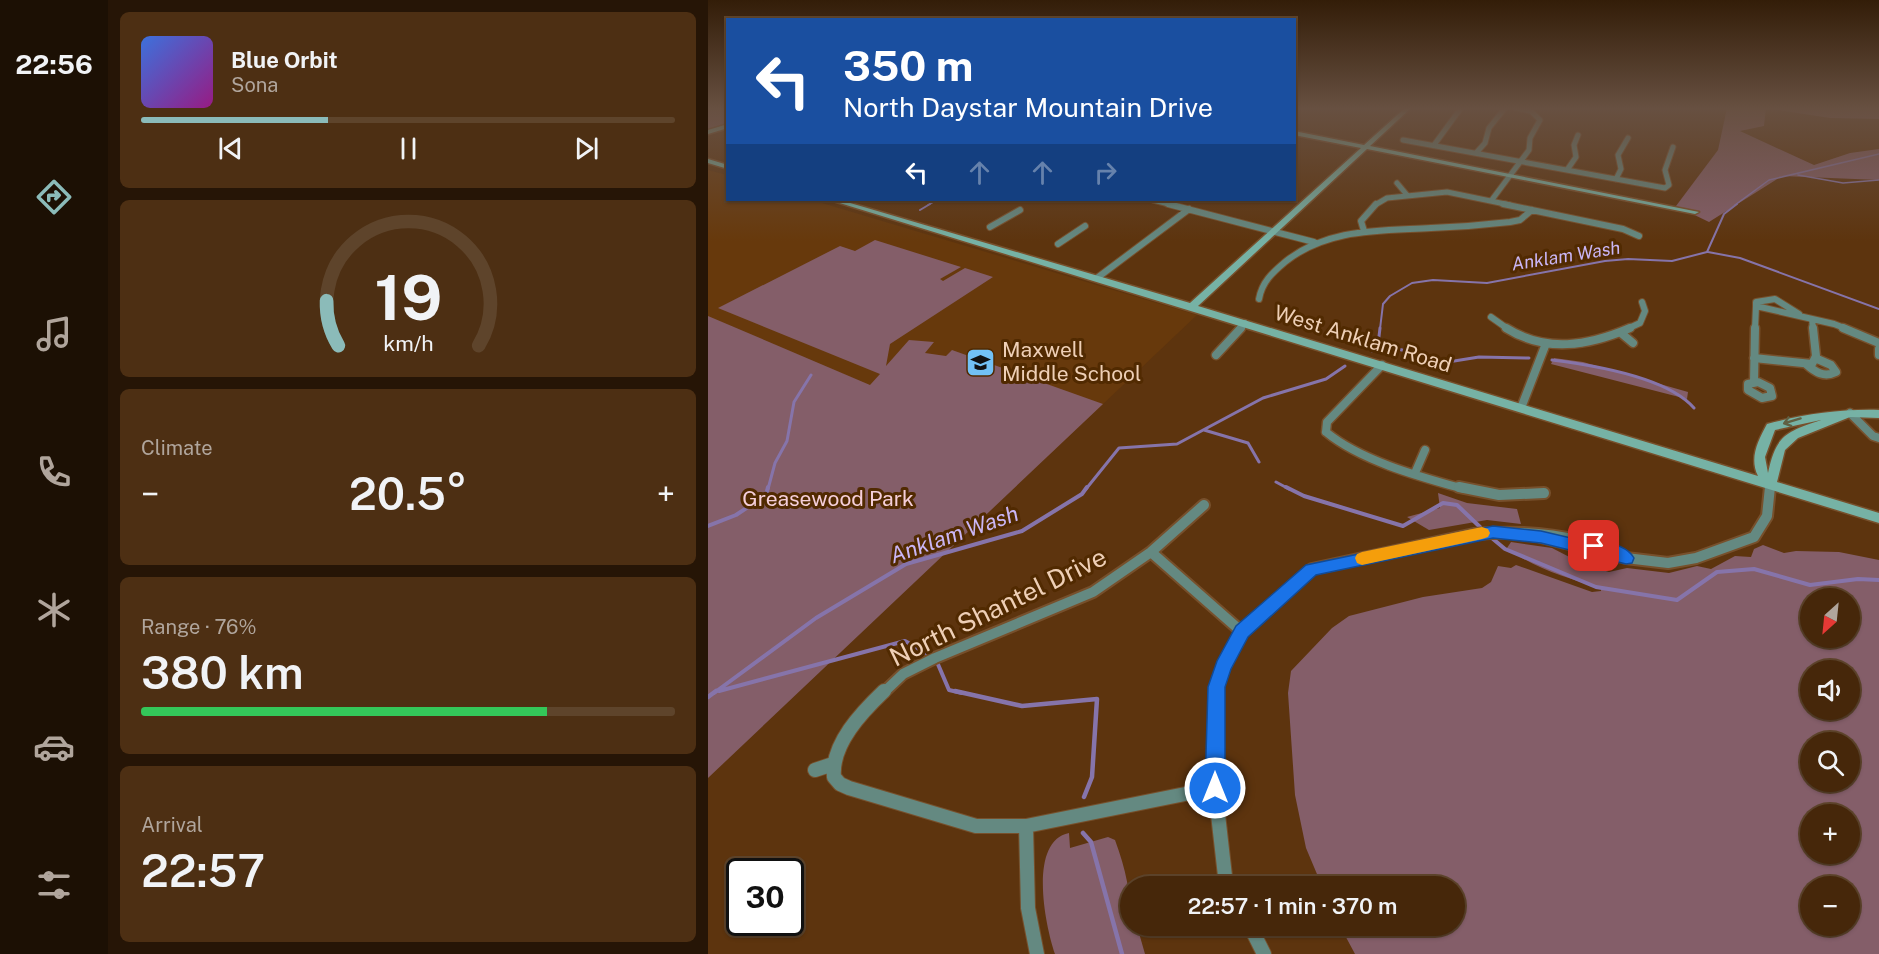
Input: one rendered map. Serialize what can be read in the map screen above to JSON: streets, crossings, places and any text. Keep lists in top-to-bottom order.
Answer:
{
  "streets": {
    "street": ["West Anklam Road", "North Shantel Drive"]
  },
  "water": ["Anklam Wash"],
  "parks": ["Greasewood Park"],
  "places": {
    "school or university": ["Maxwell Middle School"]
  },
  "north": "bottom left",
  "page": {
    "tabs": "22:56",
    "turn": ["350 m", "North Daystar Mountain Drive"],
    "song": ["Blue Orbit", "Sona"],
    "tile": [
      "Climate",
      ["Range · 76%", "380 km"],
      ["Arrival", "22:57"]
    ],
    "heat": ["−", "20.5°", "+"],
    "map_buttons": ["+", "−"],
    "limit": "30",
    "trip": "22:57 · 1 min · 370 m",
    "gauge": ["19", "km/h"]
  }
}
